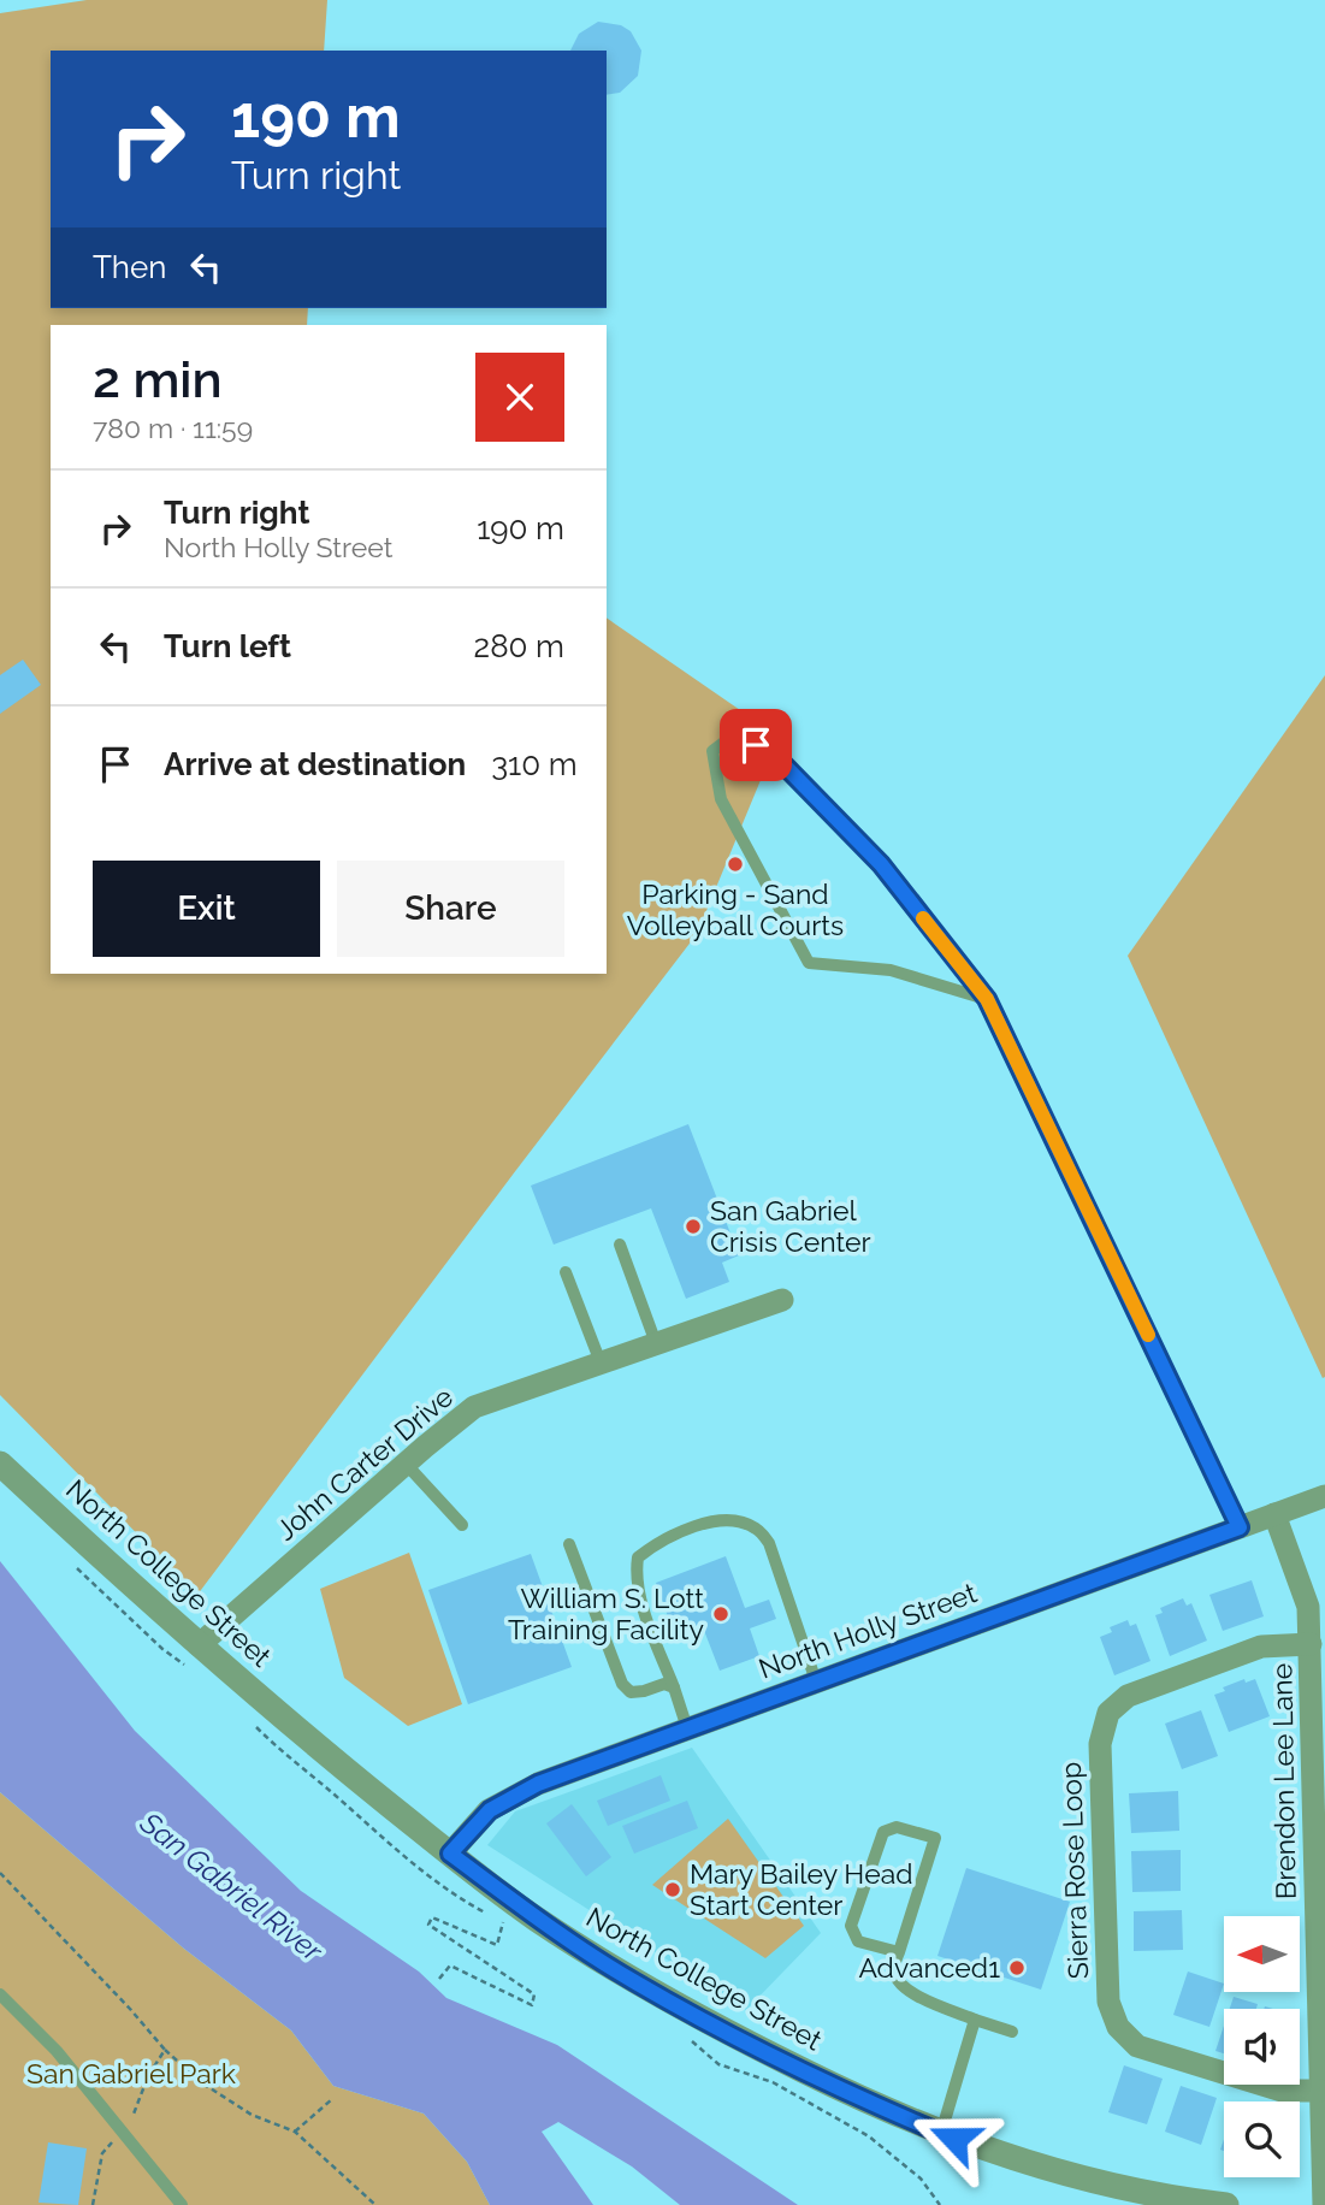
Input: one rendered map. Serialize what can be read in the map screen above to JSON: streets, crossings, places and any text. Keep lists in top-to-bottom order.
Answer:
{
  "streets": {
    "street": [
      "John Carter Drive",
      "North College Street",
      "North Holly Street",
      "Brendon Lee Lane",
      "Sierra Rose Loop"
    ]
  },
  "crossings": [
    ["John Carter Drive", "North College Street"],
    ["North College Street", "North Holly Street"],
    ["North Holly Street", "Brendon Lee Lane"],
    ["Brendon Lee Lane", "Sierra Rose Loop"]
  ],
  "water": ["San Gabriel River"],
  "parks": ["San Gabriel Park"],
  "places": [
    "Parking - Sand Volleyball Courts",
    "San Gabriel Crisis Center",
    "William S. Lott Training Facility",
    "Mary Bailey Head Start Center",
    "Advanced1"
  ],
  "north": "left",
  "page": {
    "turn": ["190 m", "Turn right"],
    "then": "Then",
    "heading": ["2 min", "780 m · 11:59"],
    "list": [
      {
        "name": "Turn right",
        "note": "North Holly Street",
        "value": "190 m"
      },
      {
        "name": "Turn left",
        "value": "280 m"
      },
      {
        "name": "Arrive at destination",
        "value": "310 m"
      }
    ],
    "buttons": ["Exit", "Share"]
  }
}
